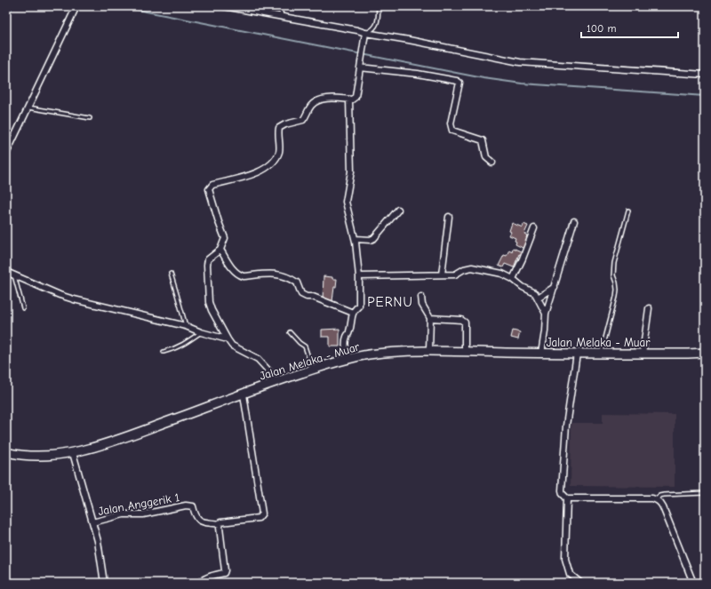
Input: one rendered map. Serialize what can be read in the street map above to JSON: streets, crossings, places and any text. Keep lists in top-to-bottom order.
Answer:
{
  "streets": {
    "main road": ["Jalan Melaka - Muar"],
    "street": ["Jalan Anggerik 1"]
  },
  "districts": ["PERNU"],
  "scale_bar": "100 m"
}
